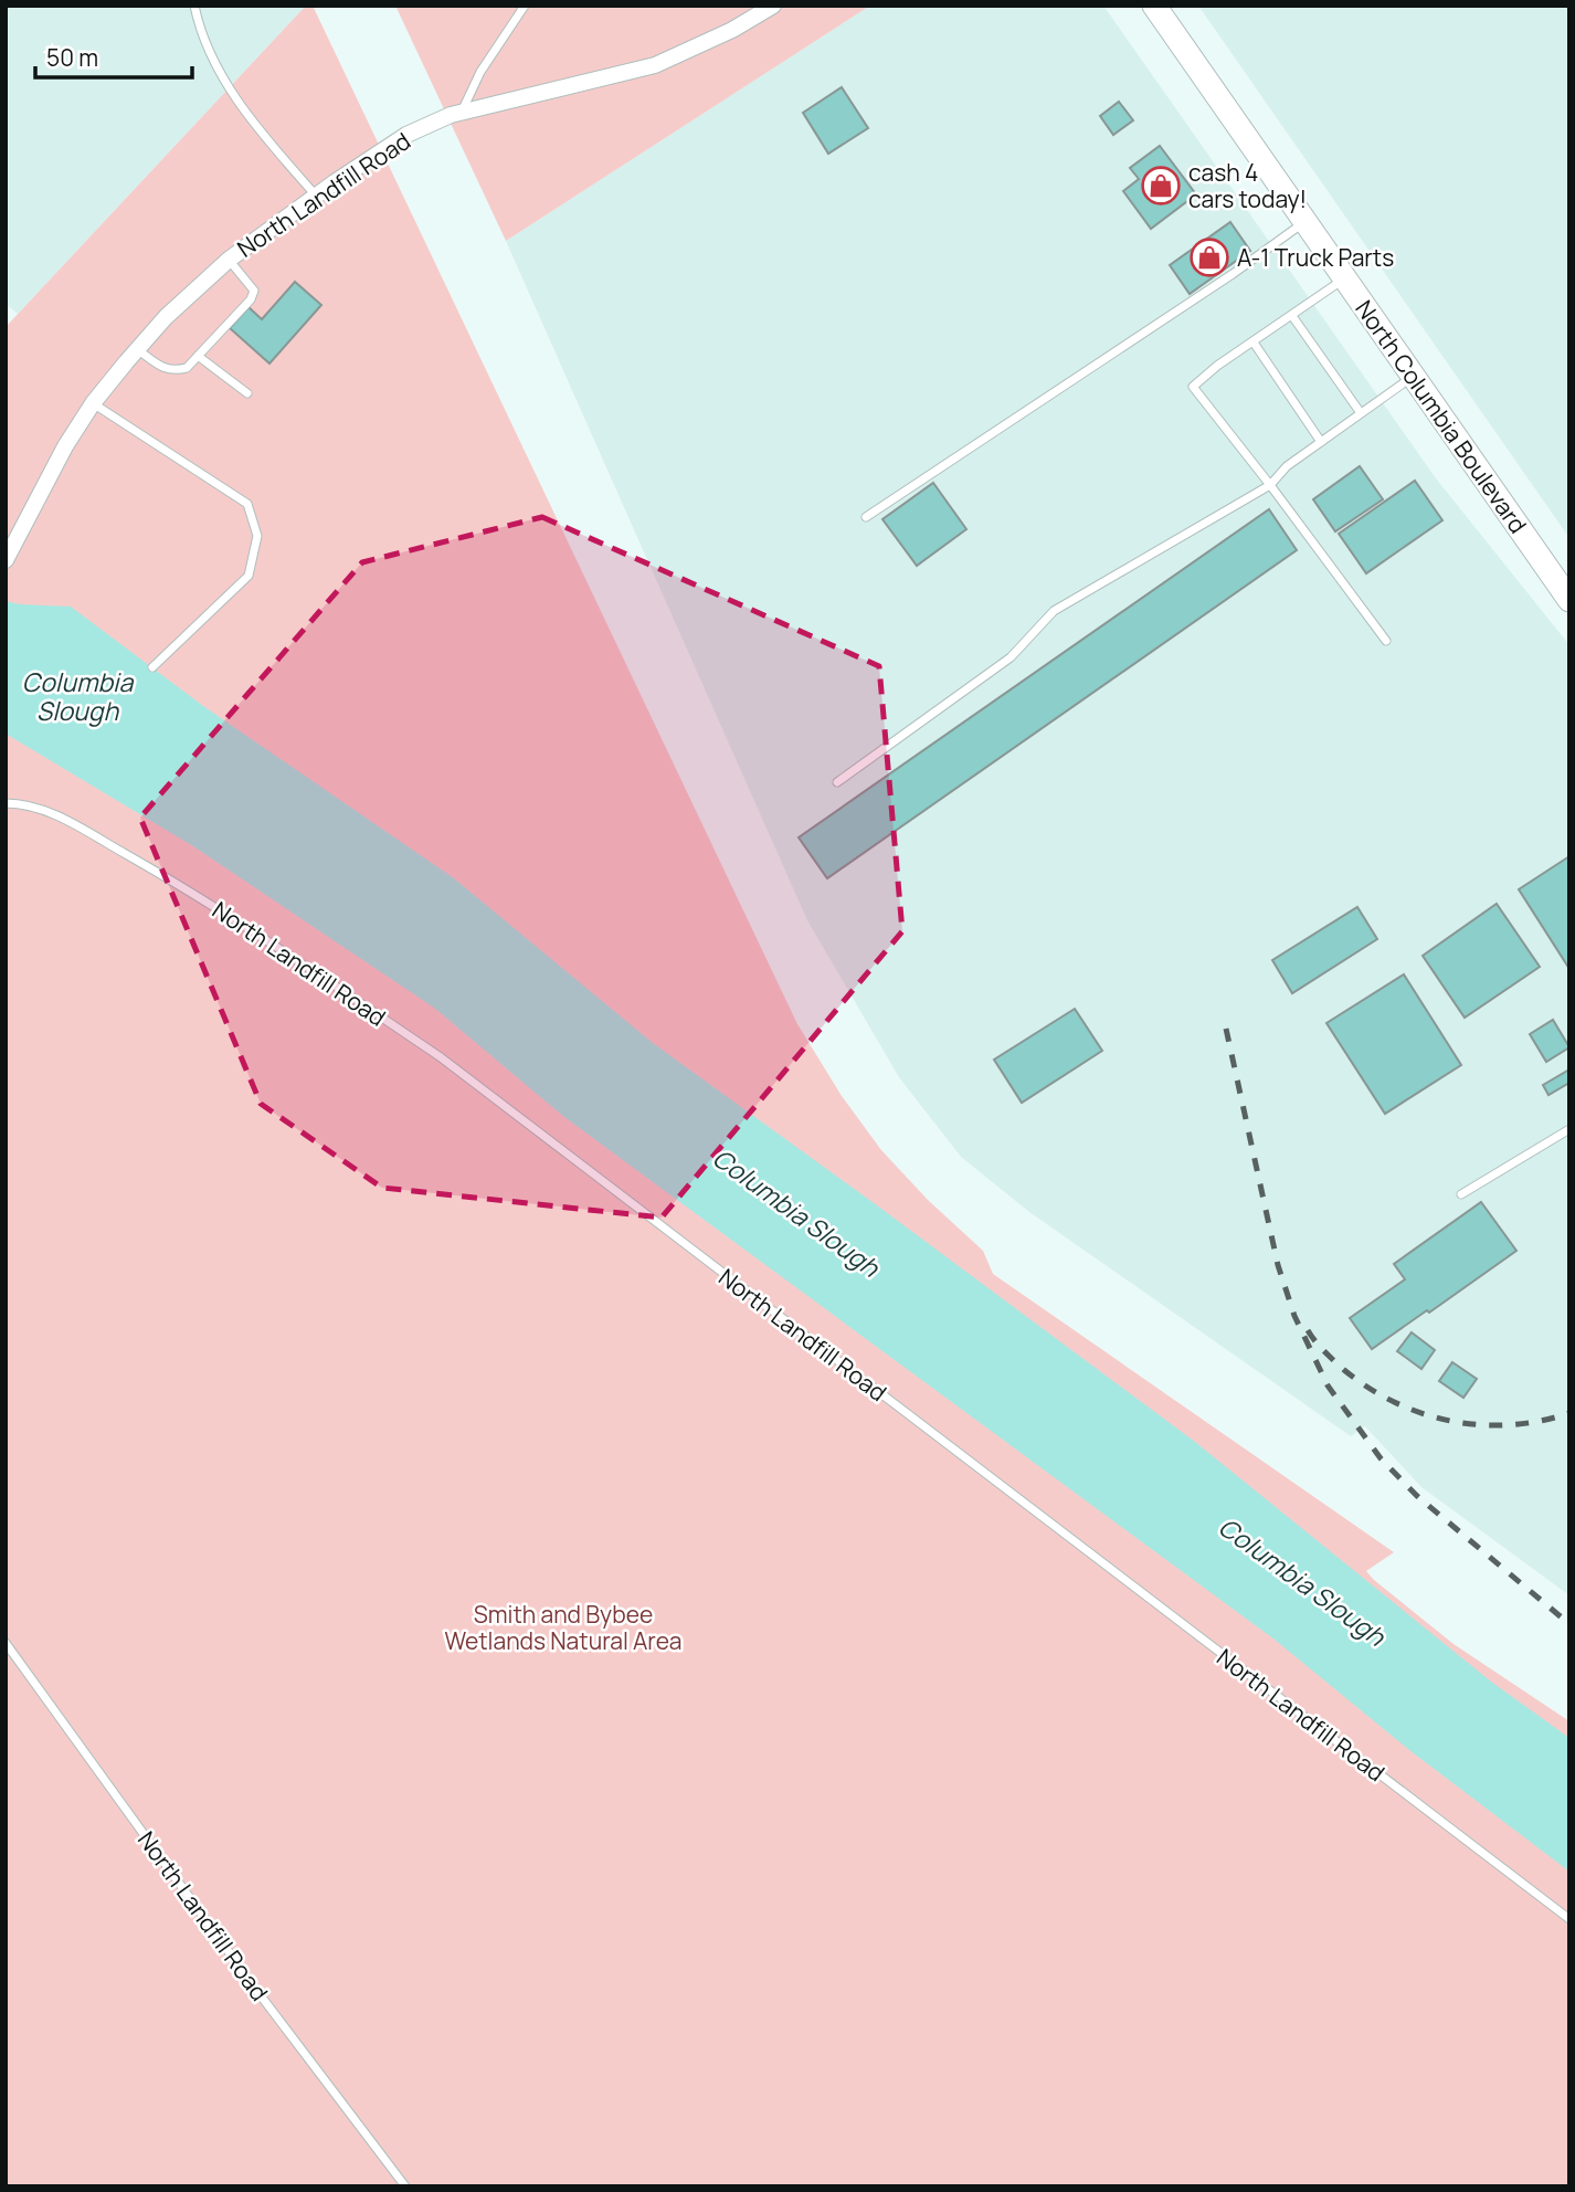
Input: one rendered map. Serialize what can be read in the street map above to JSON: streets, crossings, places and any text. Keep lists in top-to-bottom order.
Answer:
{
  "streets": {
    "main road": ["North Columbia Boulevard"],
    "street": ["North Landfill Road"]
  },
  "water": ["Columbia Slough"],
  "parks": ["Smith and Bybee Wetlands Natural Area"],
  "places": {
    "shop": ["cash 4 cars today!", "A-1 Truck Parts"]
  },
  "scale_bar": "50 m"
}
